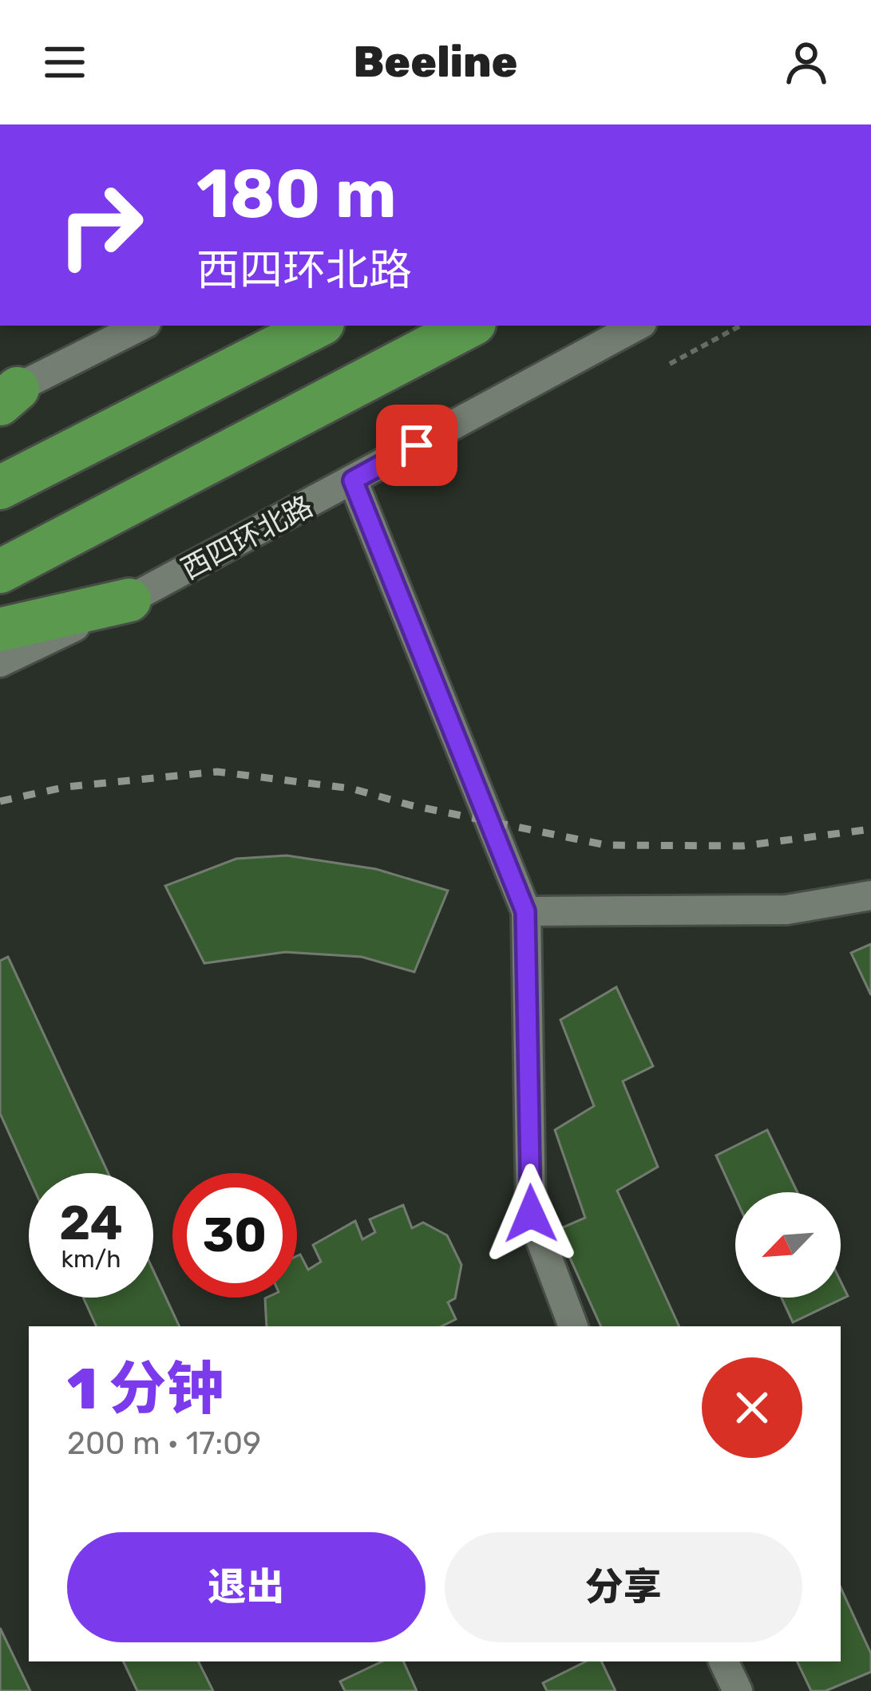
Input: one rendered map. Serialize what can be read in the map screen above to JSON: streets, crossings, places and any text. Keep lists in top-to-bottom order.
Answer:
{
  "streets": {
    "street": ["西四环北路"]
  },
  "north": "bottom left",
  "page": {
    "header": "Beeline",
    "turn": ["180 m", "西四环北路"],
    "speed": "24 km/h",
    "limit": "30",
    "heading": ["1 分钟", "200 m · 17:09"],
    "buttons": ["退出", "分享"]
  }
}
